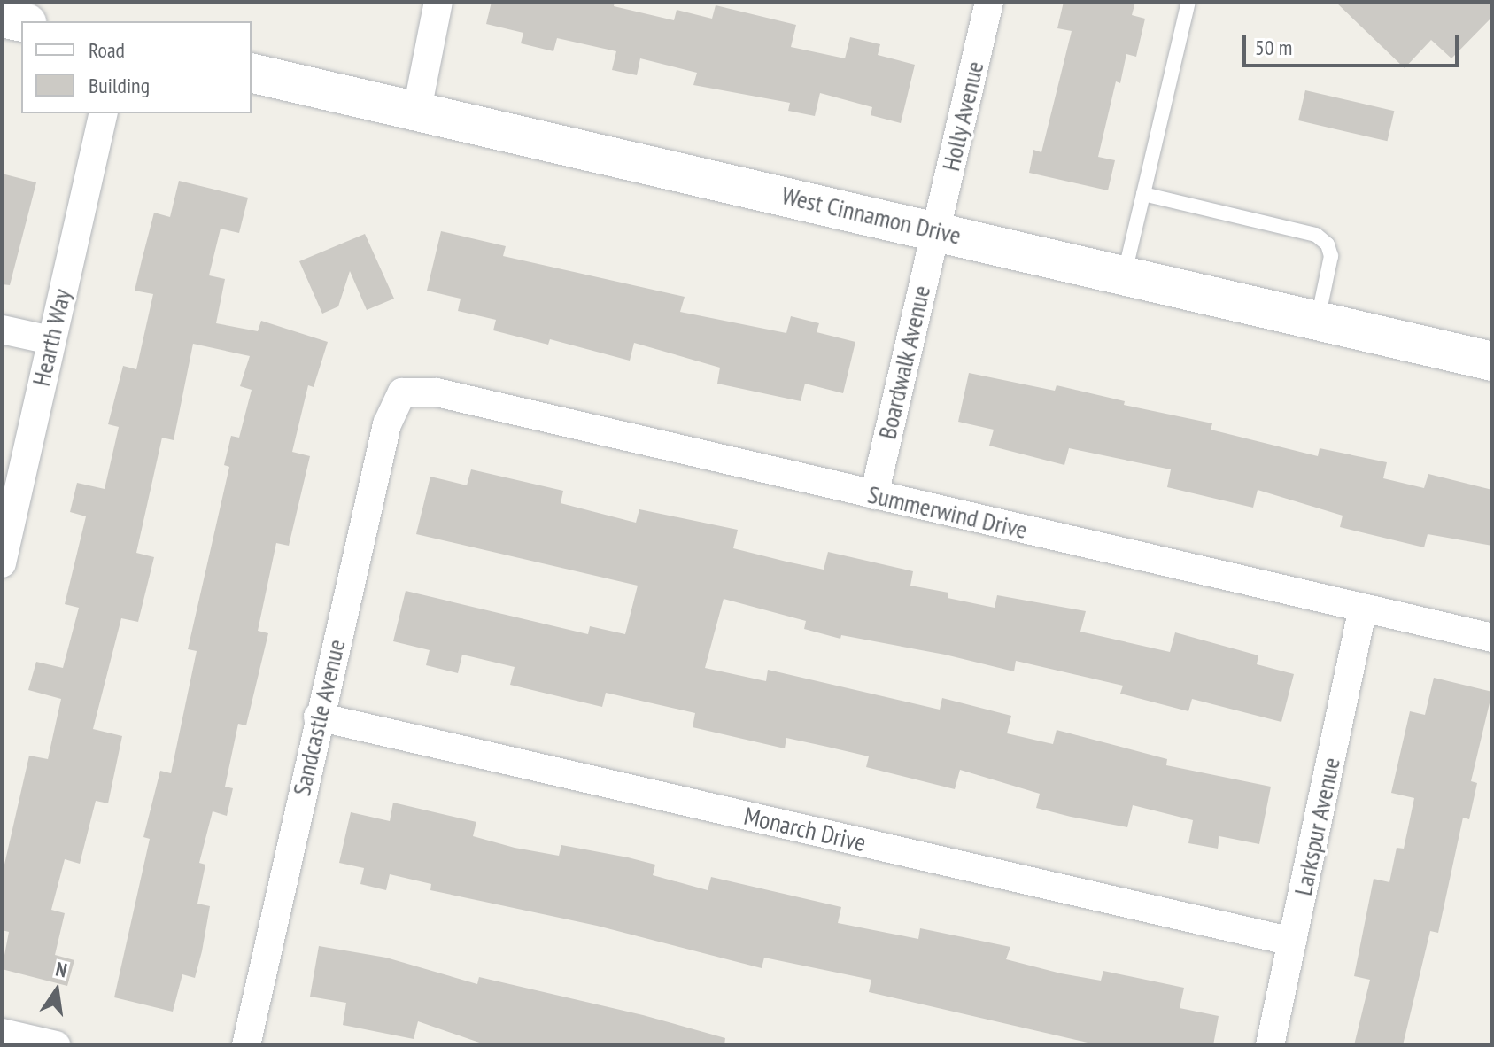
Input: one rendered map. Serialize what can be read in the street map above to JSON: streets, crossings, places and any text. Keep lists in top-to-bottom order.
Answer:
{
  "streets": {
    "main road": ["West Cinnamon Drive"],
    "street": [
      "Holly Avenue",
      "Hearth Way",
      "Boardwalk Avenue",
      "Summerwind Drive",
      "Sandcastle Avenue",
      "Larkspur Avenue",
      "Monarch Drive"
    ]
  },
  "crossings": [
    ["Holly Avenue", "West Cinnamon Drive"],
    ["Holly Avenue", "Boardwalk Avenue"],
    ["West Cinnamon Drive", "Boardwalk Avenue"],
    ["Boardwalk Avenue", "Summerwind Drive"],
    ["Summerwind Drive", "Sandcastle Avenue"],
    ["Summerwind Drive", "Larkspur Avenue"],
    ["Sandcastle Avenue", "Monarch Drive"],
    ["Larkspur Avenue", "Monarch Drive"]
  ],
  "legend": ["Road", "Building"],
  "scale_bar": "50 m",
  "north": "top"
}
